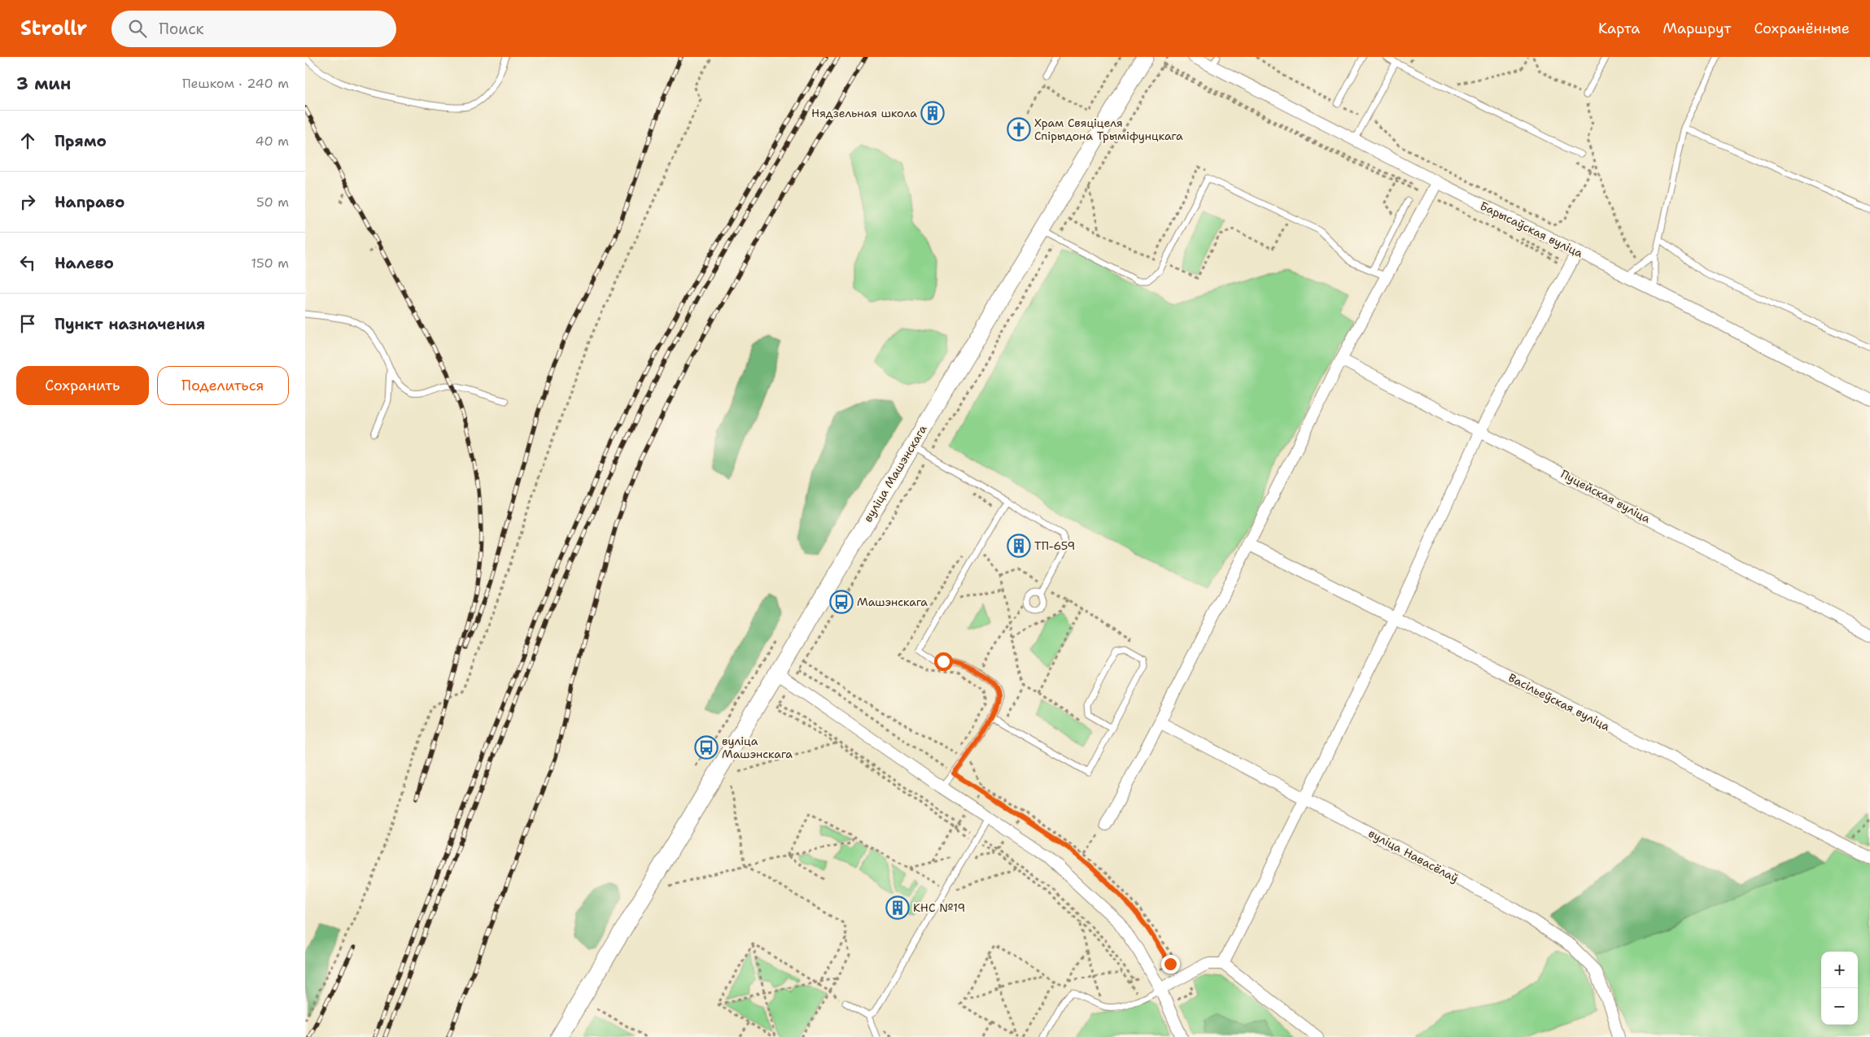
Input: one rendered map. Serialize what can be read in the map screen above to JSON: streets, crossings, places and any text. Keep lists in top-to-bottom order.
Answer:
{
  "streets": {
    "main road": ["вуліца Машэнскага"],
    "street": [
      "Барысаўская вуліца",
      "Пуцейская вуліца",
      "Васільеўская вуліца",
      "вуліца Навасёлаў"
    ]
  },
  "places": {
    "building": ["Нядзельная школа", "ТП-659", "КНС №19"],
    "church": ["Храм Свяціцеля Спірыдона Трыміфунцкага"],
    "bus stop": ["Машэнскага", "вуліца Машэнскага"]
  },
  "page": {
    "header": "Strollr",
    "search": "Поиск",
    "nav": ["Карта", "Маршрут", "Сохранённые"],
    "heading": ["3 мин", "Пешком · 240 m"],
    "list": [
      ["Прямо", "40 m"],
      ["Направо", "50 m"],
      ["Налево", "150 m"],
      "Пункт назначения"
    ],
    "buttons": ["Сохранить", "Поделиться"],
    "map_buttons": ["+", "−"]
  }
}
